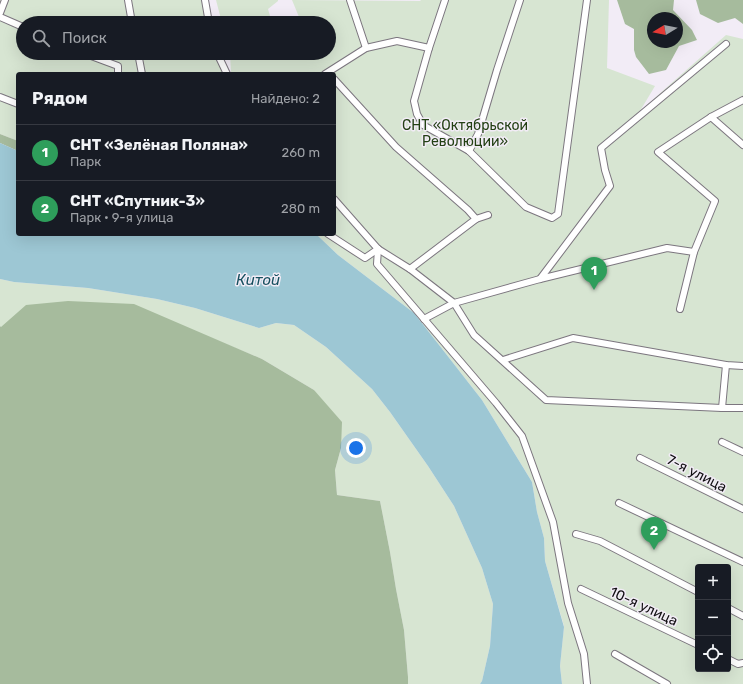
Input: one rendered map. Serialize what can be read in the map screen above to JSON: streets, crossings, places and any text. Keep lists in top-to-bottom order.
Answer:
{
  "streets": {
    "street": ["7-я улица", "10-я улица"]
  },
  "water": ["Китой"],
  "parks": ["СНТ «Октябрьской Революции»"],
  "north": "left",
  "page": {
    "search": "Поиск",
    "heading": ["Рядом", "Найдено: 2"],
    "list": [
      {
        "mark": "1",
        "name": "СНТ «Зелёная Поляна»",
        "note": "Парк",
        "value": "260 m"
      },
      {
        "mark": "2",
        "name": "СНТ «Спутник-3»",
        "note": "Парк · 9-я улица",
        "value": "280 m"
      }
    ],
    "pins": ["1", "2"],
    "map_buttons": ["+", "−"]
  }
}
